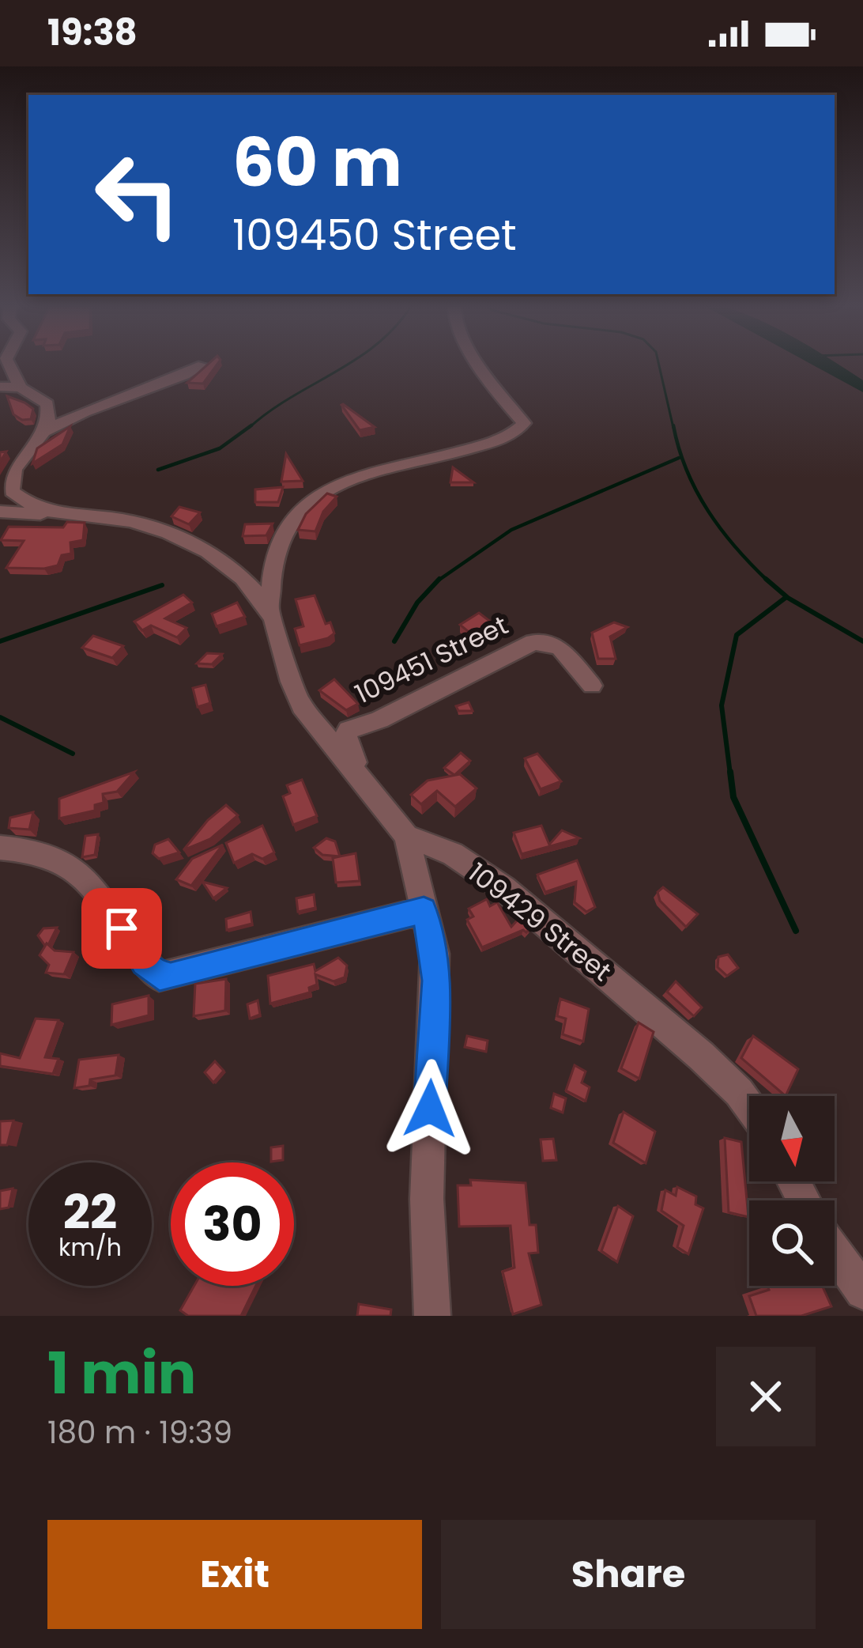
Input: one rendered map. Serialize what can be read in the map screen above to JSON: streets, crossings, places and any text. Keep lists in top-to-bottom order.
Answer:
{
  "streets": {
    "street": ["109451 Street", "109429 Street"]
  },
  "north": "bottom",
  "page": {
    "status": "19:38",
    "turn": ["60 m", "109450 Street"],
    "speed": "22 km/h",
    "limit": "30",
    "heading": ["1 min", "180 m · 19:39"],
    "buttons": ["Exit", "Share"]
  }
}
